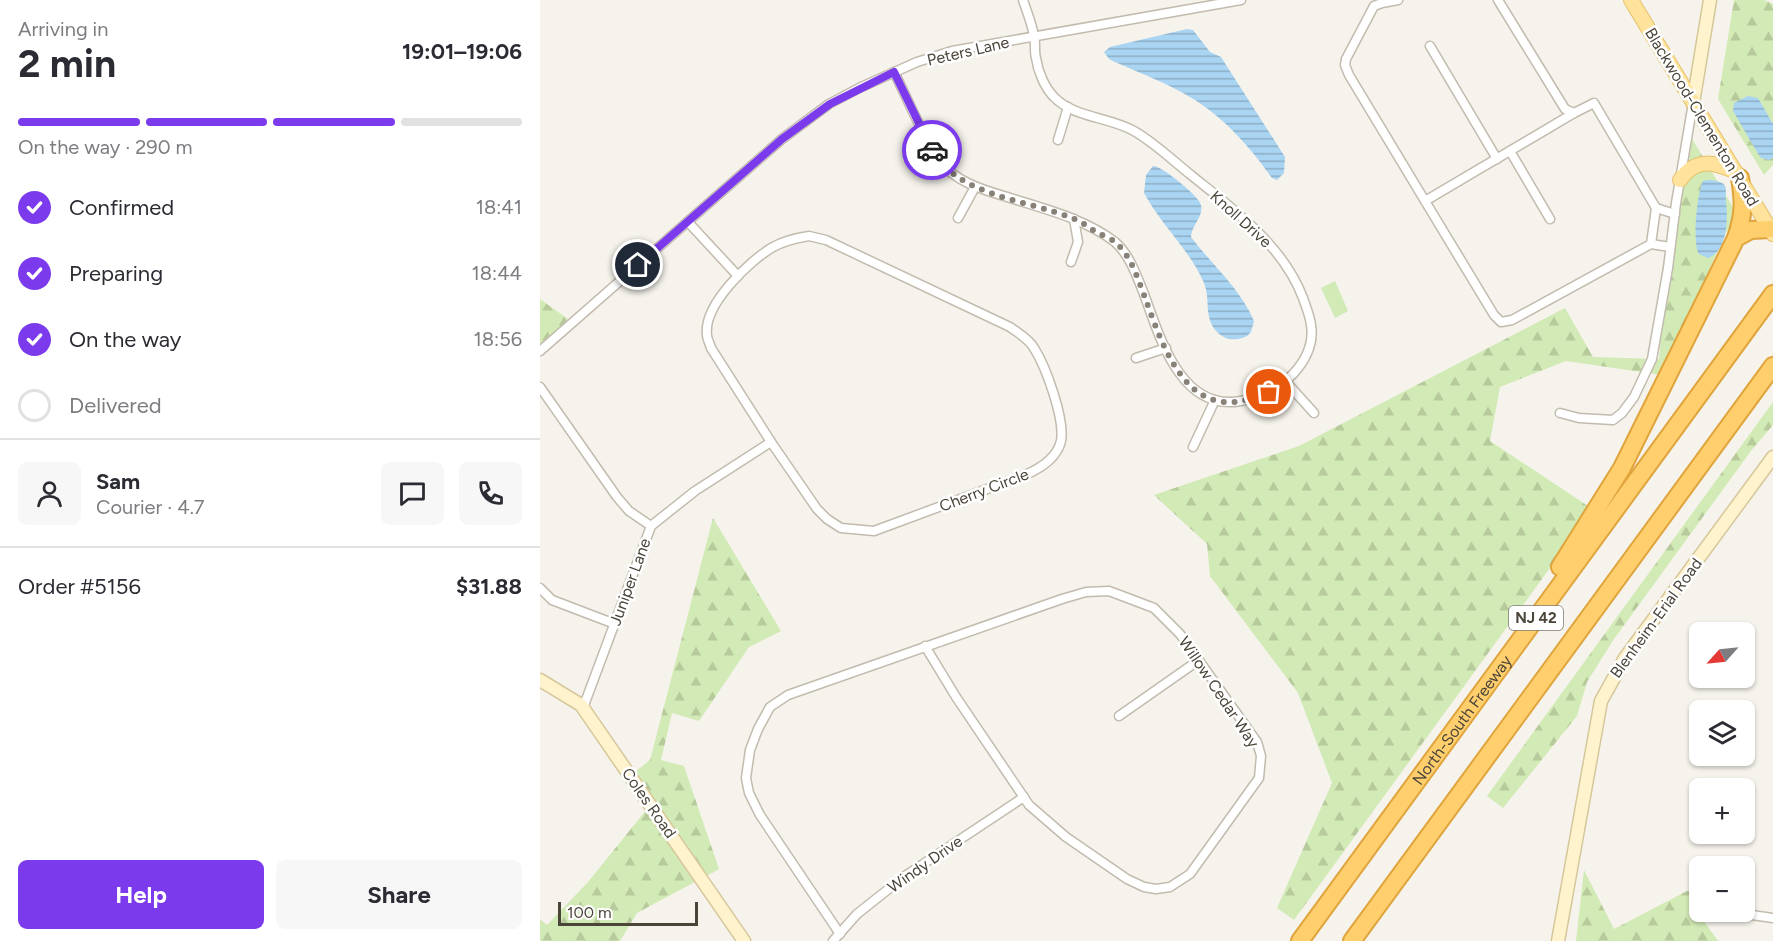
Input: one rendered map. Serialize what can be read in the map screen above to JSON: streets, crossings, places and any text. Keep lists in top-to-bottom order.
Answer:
{
  "streets": {
    "highway": ["NJ 42", "North-South Freeway"],
    "main road": ["Blackwood-Clementon Road", "Blenheim-Erial Road", "Coles Road"],
    "street": [
      "Peters Lane",
      "Knoll Drive",
      "Cherry Circle",
      "Juniper Lane",
      "Willow Cedar Way",
      "Windy Drive"
    ]
  },
  "crossings": [
    ["Peters Lane", "Knoll Drive"],
    ["Cherry Circle", "Juniper Lane"],
    ["Juniper Lane", "Coles Road"],
    ["Willow Cedar Way", "Windy Drive"]
  ],
  "scale_bar": "100 m",
  "north": "bottom left",
  "page": {
    "heading": ["2 min", "Arriving in", "19:01–19:06"],
    "panel": [
      "Sam",
      "Courier · 4.7",
      "Order #5156",
      "$31.88"
    ],
    "bar": "On the way · 290 m",
    "list": [
      ["Confirmed", "18:41"],
      ["Preparing", "18:44"],
      ["On the way", "18:56"],
      "Delivered"
    ],
    "map_buttons": ["+", "−"],
    "buttons": ["Help", "Share"],
    "scale": "100 m"
  }
}
